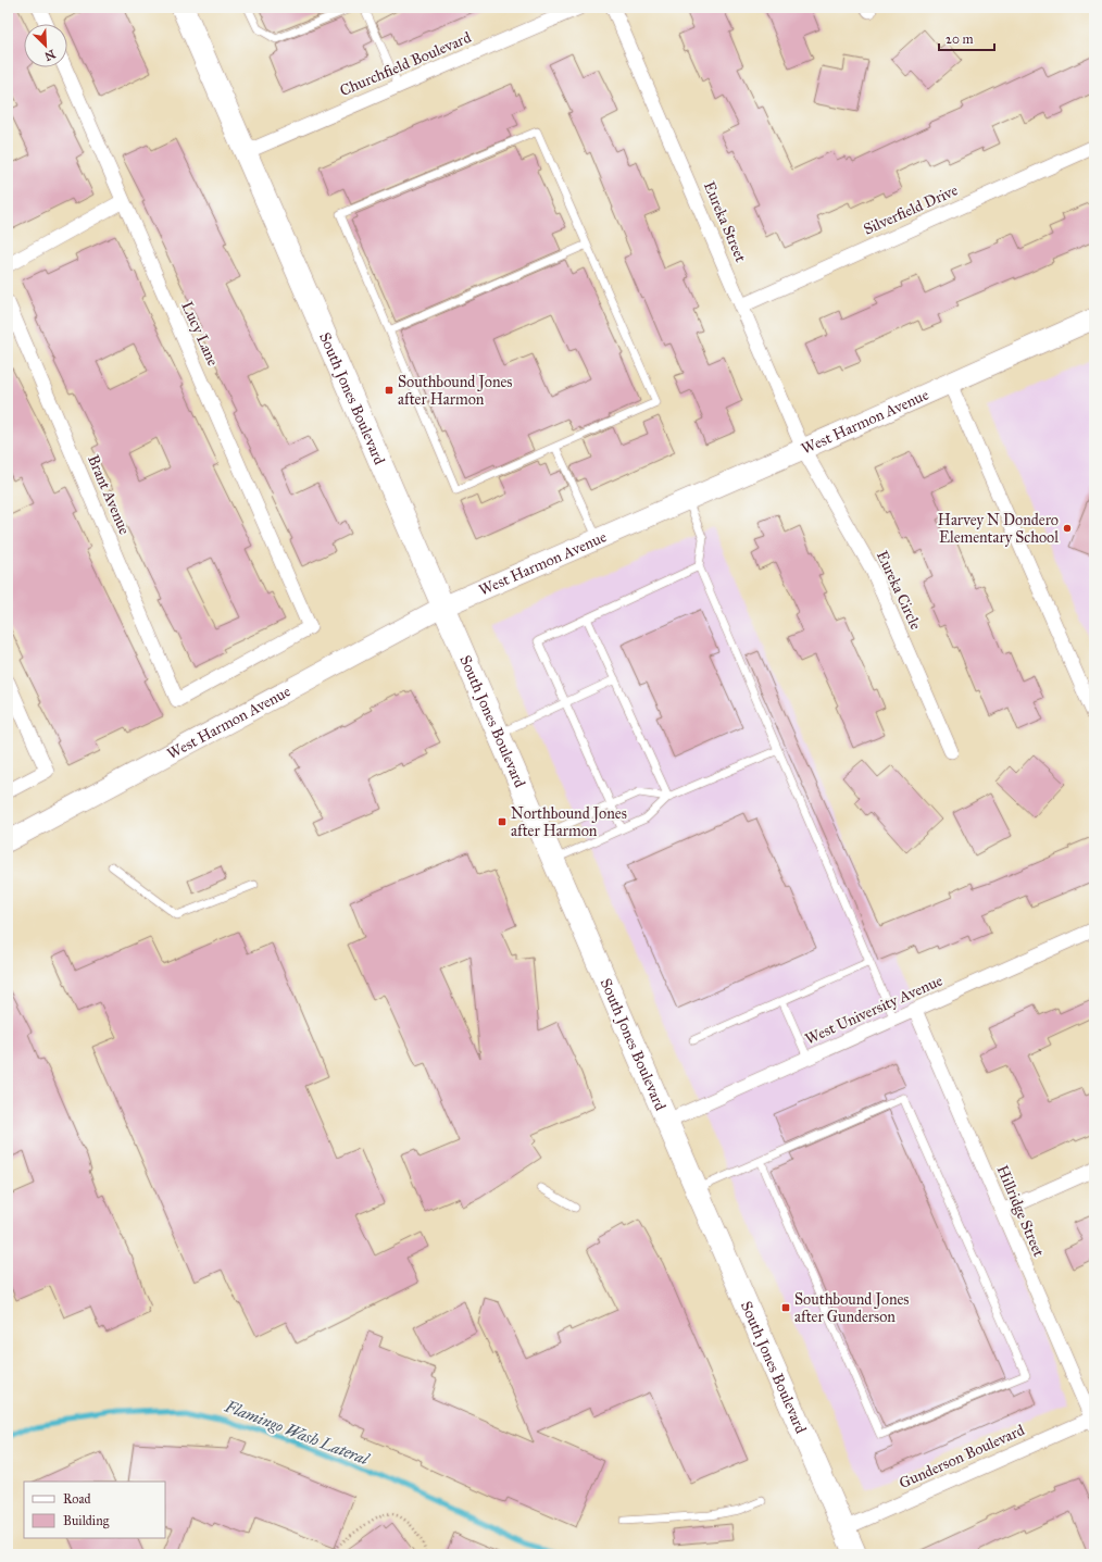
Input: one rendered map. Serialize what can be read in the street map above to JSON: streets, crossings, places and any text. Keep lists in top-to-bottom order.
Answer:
{
  "streets": {
    "main road": ["South Jones Boulevard", "West Harmon Avenue"],
    "street": [
      "Churchfield Boulevard",
      "Silverfield Drive",
      "Eureka Street",
      "Lucy Lane",
      "Brant Avenue",
      "Eureka Circle",
      "West University Avenue",
      "Hillridge Street",
      "Gunderson Boulevard"
    ]
  },
  "crossings": [
    ["Churchfield Boulevard", "South Jones Boulevard"],
    ["Silverfield Drive", "Eureka Street"],
    ["Eureka Street", "West Harmon Avenue"],
    ["Eureka Street", "Eureka Circle"],
    ["Lucy Lane", "Brant Avenue"],
    ["South Jones Boulevard", "West Harmon Avenue"],
    ["South Jones Boulevard", "West University Avenue"],
    ["South Jones Boulevard", "Gunderson Boulevard"],
    ["West Harmon Avenue", "Eureka Circle"],
    ["West University Avenue", "Hillridge Street"],
    ["Hillridge Street", "Gunderson Boulevard"]
  ],
  "water": ["Flamingo Wash Lateral"],
  "places": {
    "transit": ["Southbound Jones after Harmon", "Northbound Jones after Harmon", "Southbound Jones after Gunderson"],
    "other": ["Harvey N Dondero Elementary School"]
  },
  "legend": ["Road", "Building"],
  "scale_bar": "20 m",
  "north": "bottom right"
}
